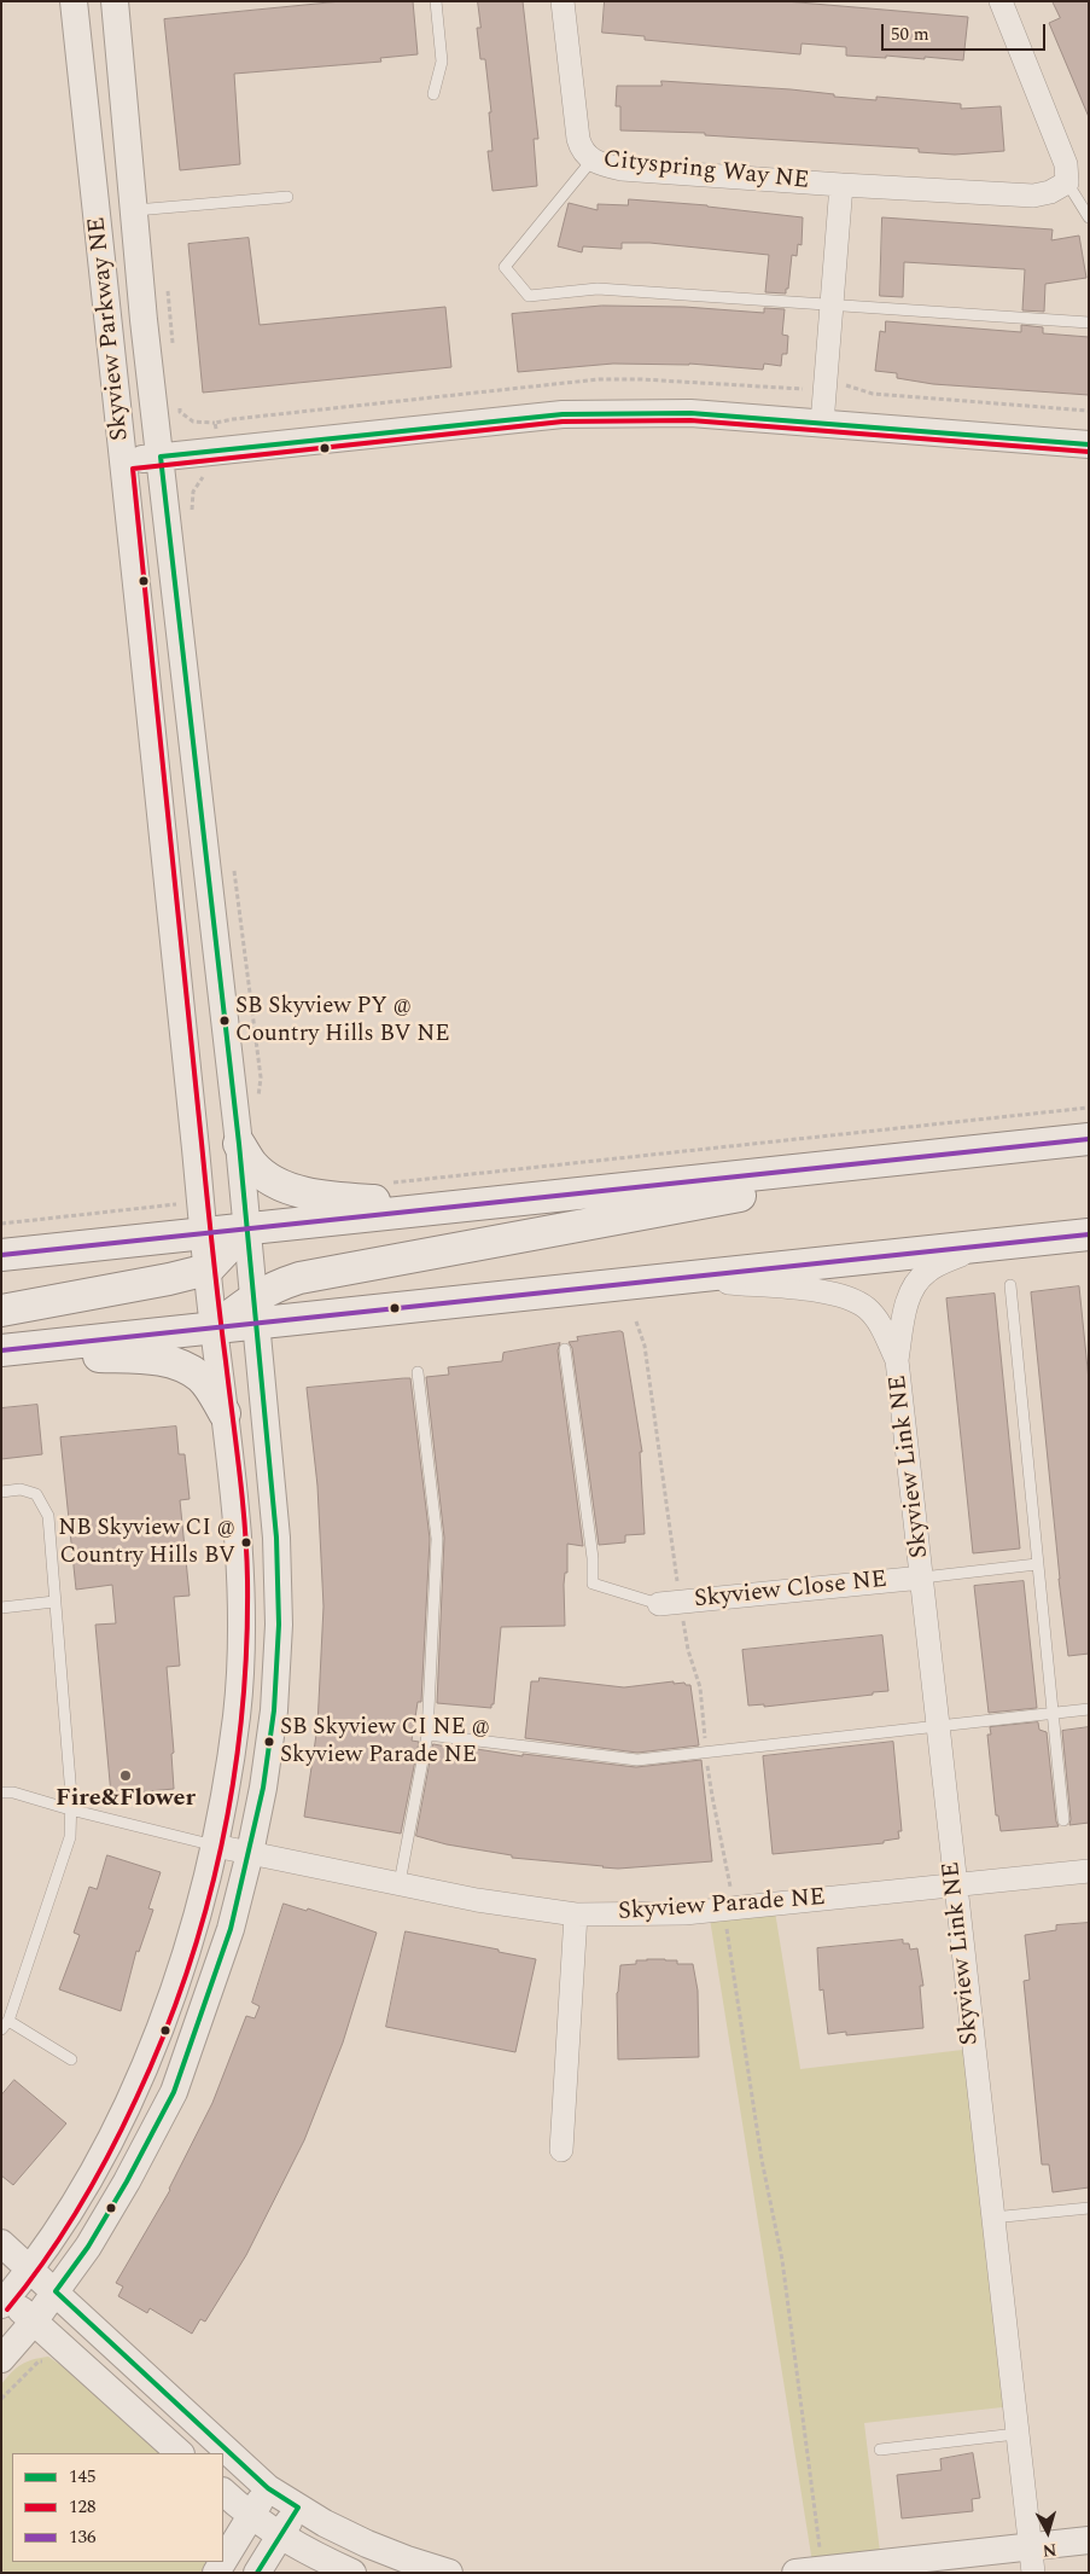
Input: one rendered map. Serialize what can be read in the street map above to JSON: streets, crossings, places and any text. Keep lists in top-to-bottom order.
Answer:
{
  "streets": {
    "street": [
      "Cityspring Way NE",
      "Skyview Parkway NE",
      "Skyview Link NE",
      "Skyview Close NE",
      "Skyview Parade NE"
    ]
  },
  "crossings": [
    ["Skyview Parkway NE", "Skyview Parade NE"],
    ["Skyview Link NE", "Skyview Close NE"],
    ["Skyview Link NE", "Skyview Parade NE"]
  ],
  "places": [
    "SB Skyview PY @ Country Hills BV NE",
    "NB Skyview CI @ Country Hills BV",
    "SB Skyview CI NE @ Skyview Parade NE",
    "Fire&Flower"
  ],
  "lines": ["transit line 145", "transit line 128", "transit line 136"],
  "legend": ["145", "128", "136"],
  "scale_bar": "50 m",
  "north": "bottom"
}
